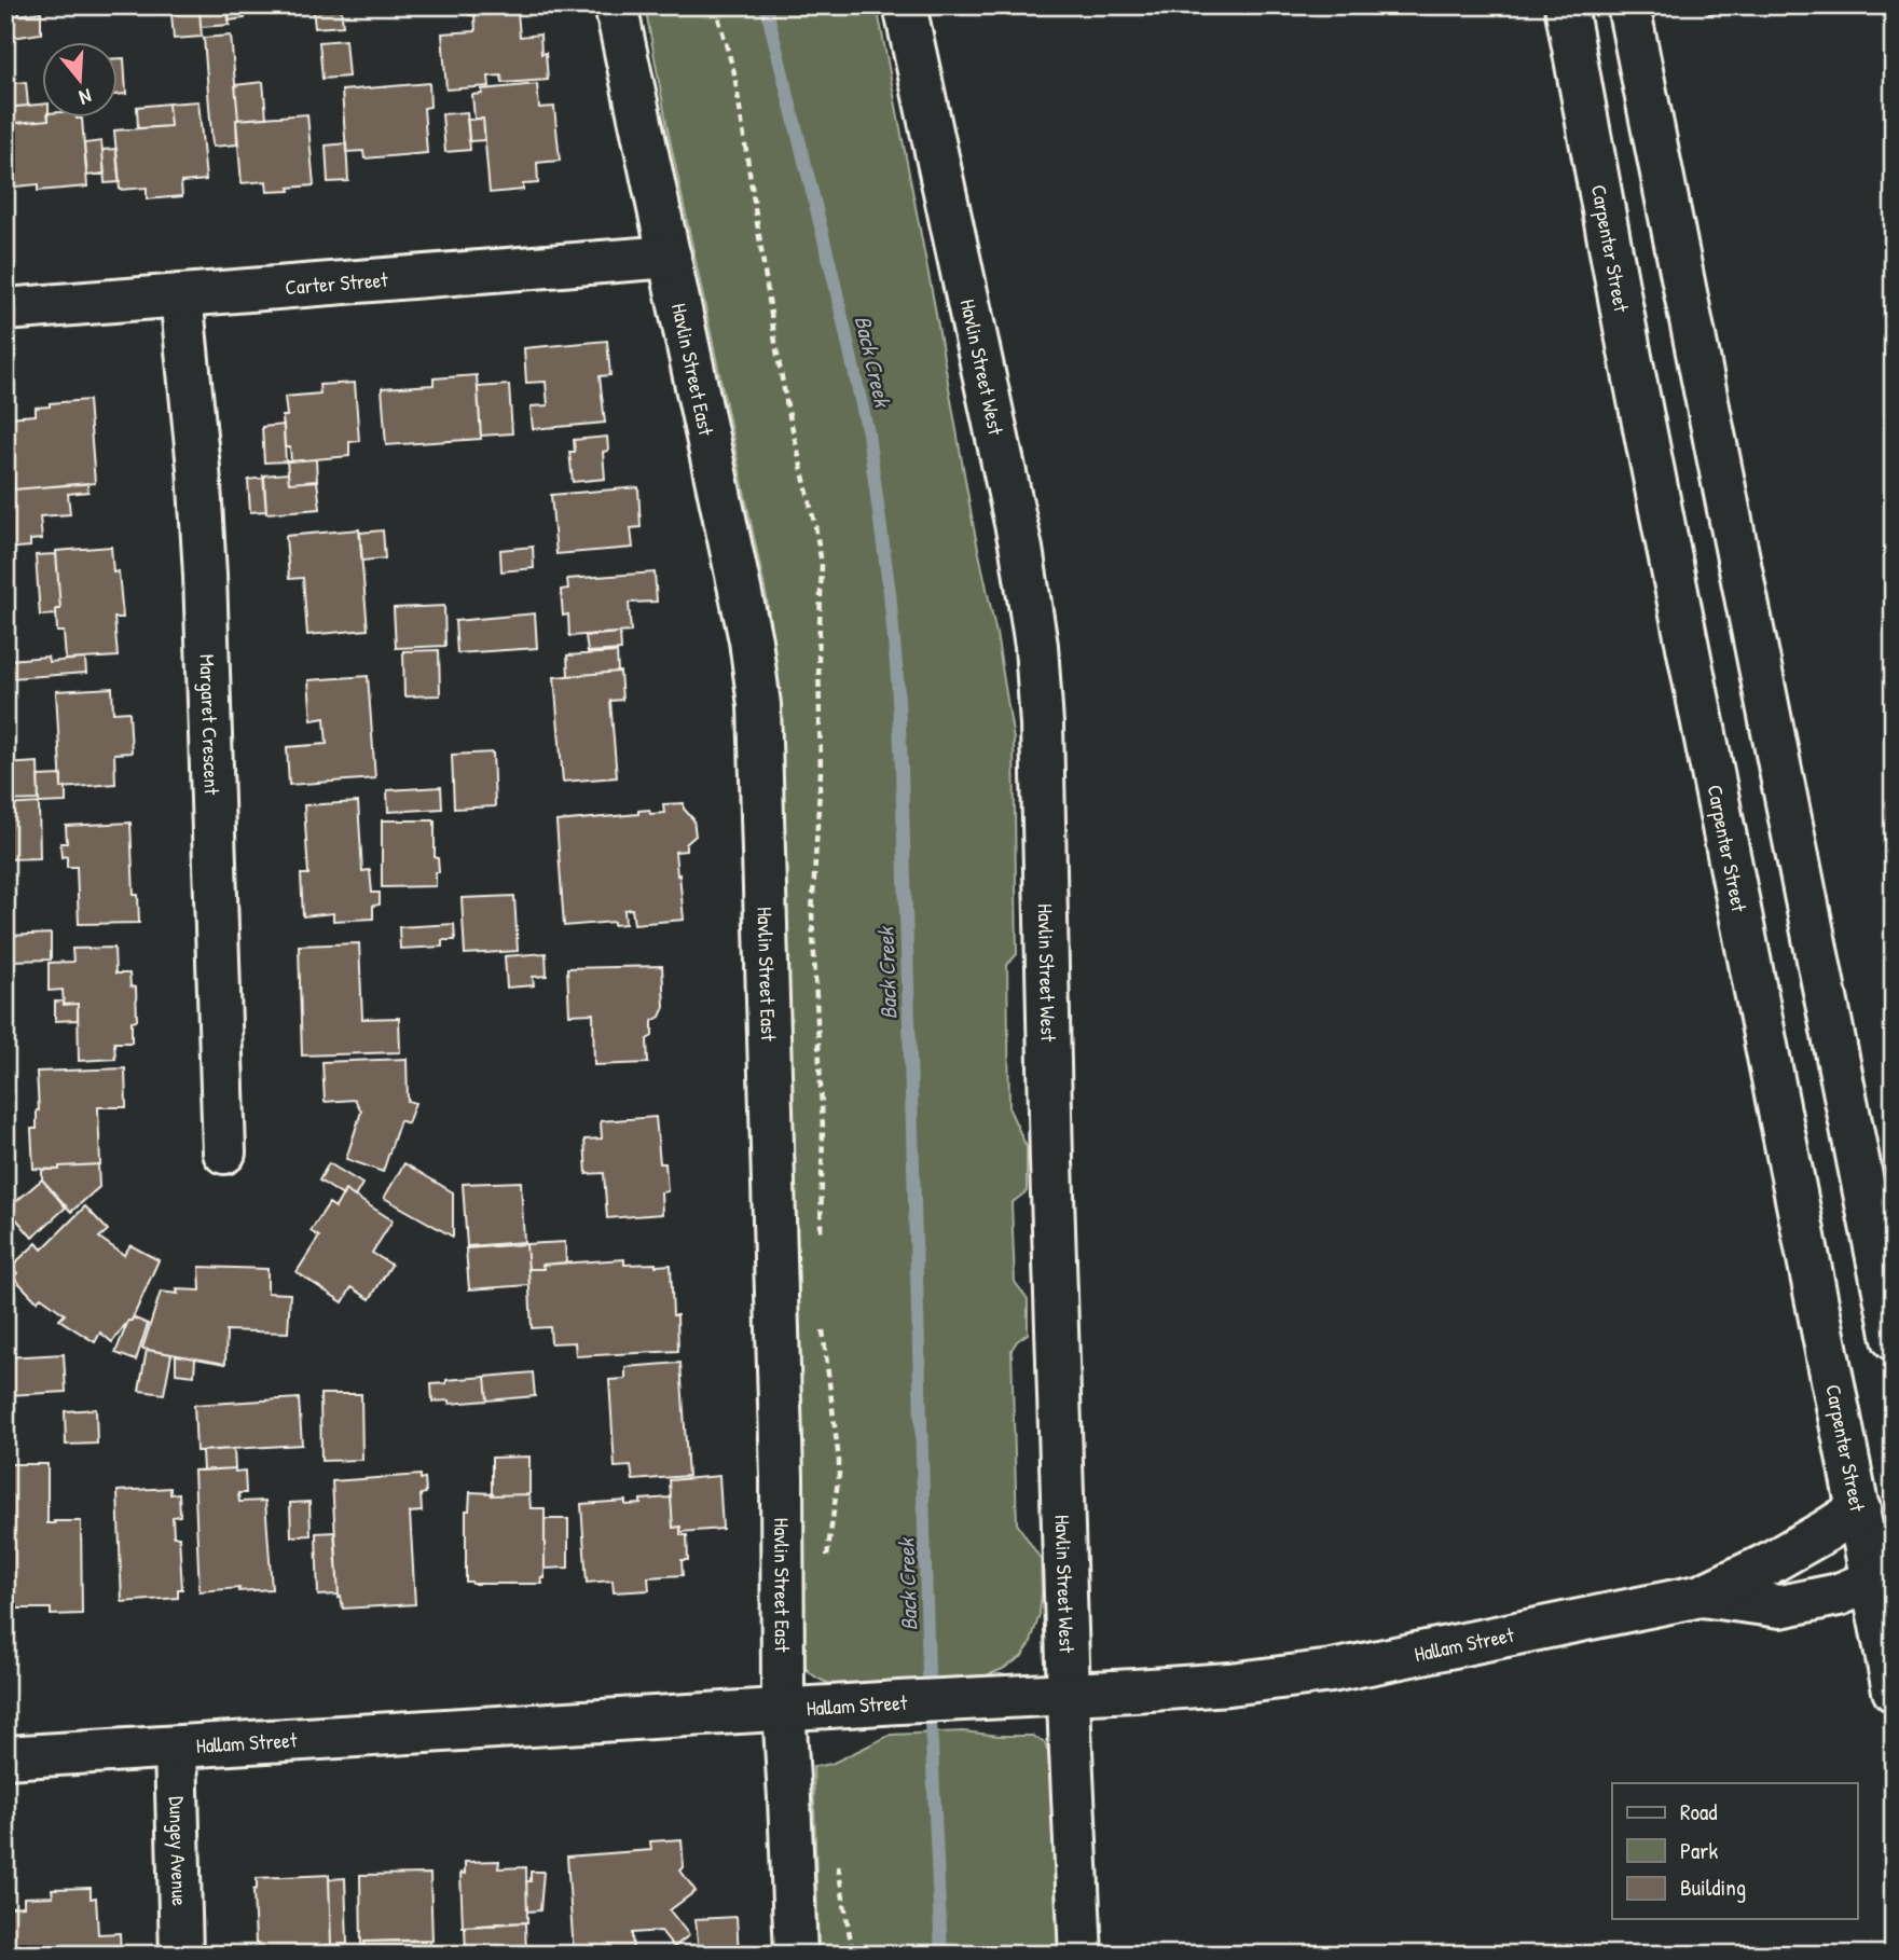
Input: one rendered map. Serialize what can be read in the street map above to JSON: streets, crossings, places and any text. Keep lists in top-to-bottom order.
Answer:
{
  "streets": {
    "street": [
      "Carpenter Street",
      "Carter Street",
      "Havlin Street West",
      "Havlin Street East",
      "Margaret Crescent",
      "Hallam Street",
      "Dungey Avenue"
    ]
  },
  "crossings": [
    ["Carpenter Street", "Hallam Street"],
    ["Carter Street", "Havlin Street East"],
    ["Carter Street", "Margaret Crescent"],
    ["Havlin Street West", "Hallam Street"],
    ["Havlin Street East", "Hallam Street"],
    ["Hallam Street", "Dungey Avenue"]
  ],
  "water": ["Back Creek"],
  "legend": ["Road", "Park", "Building"],
  "north": "bottom"
}
